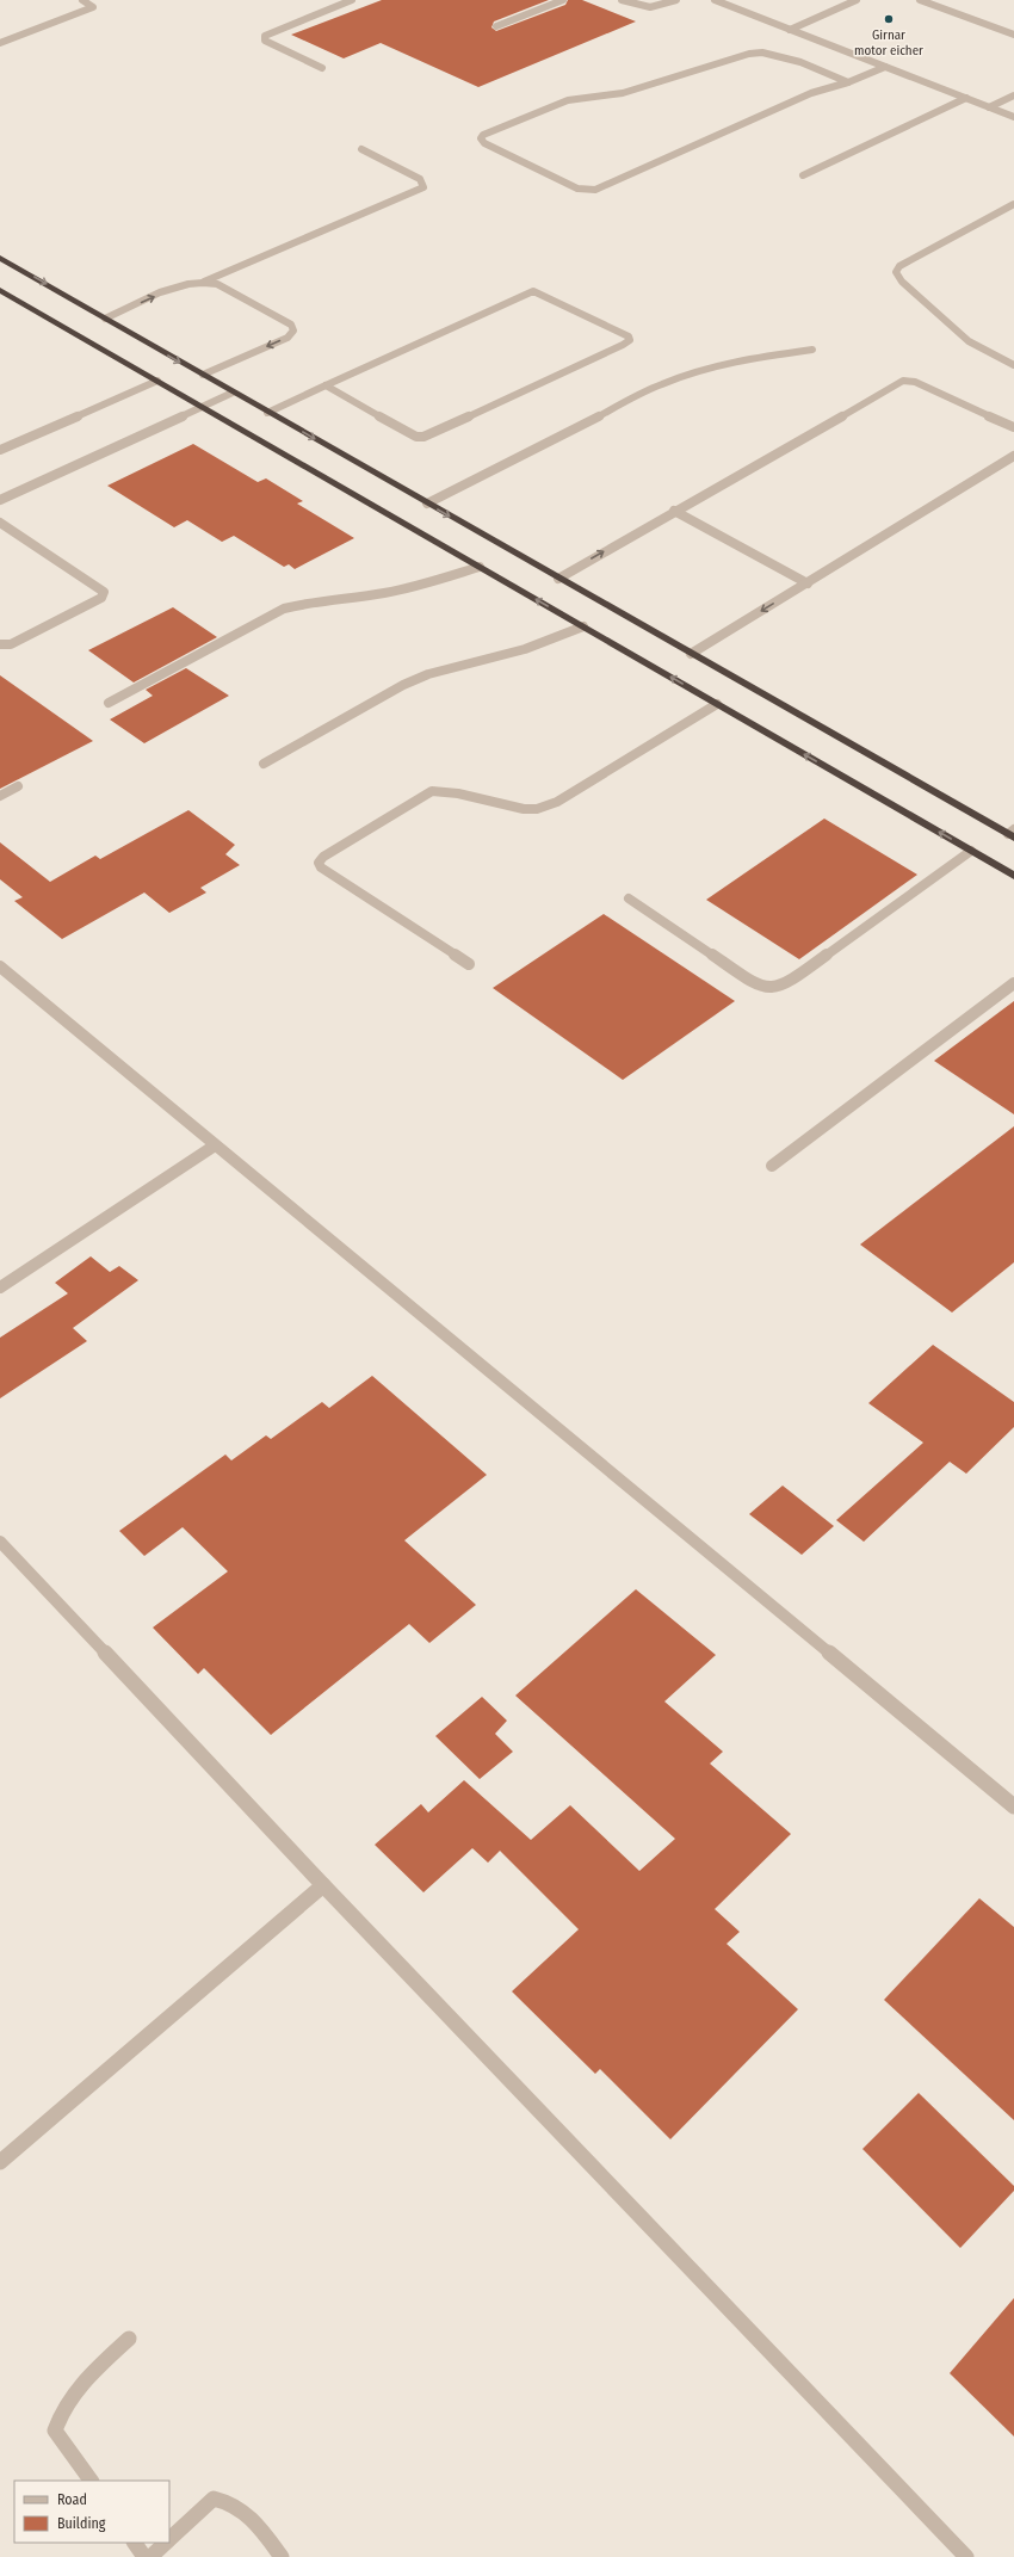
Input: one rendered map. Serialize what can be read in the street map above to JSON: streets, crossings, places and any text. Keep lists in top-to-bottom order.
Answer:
{
  "places": ["Girnar motor eicher"],
  "legend": ["Road", "Building"]
}
